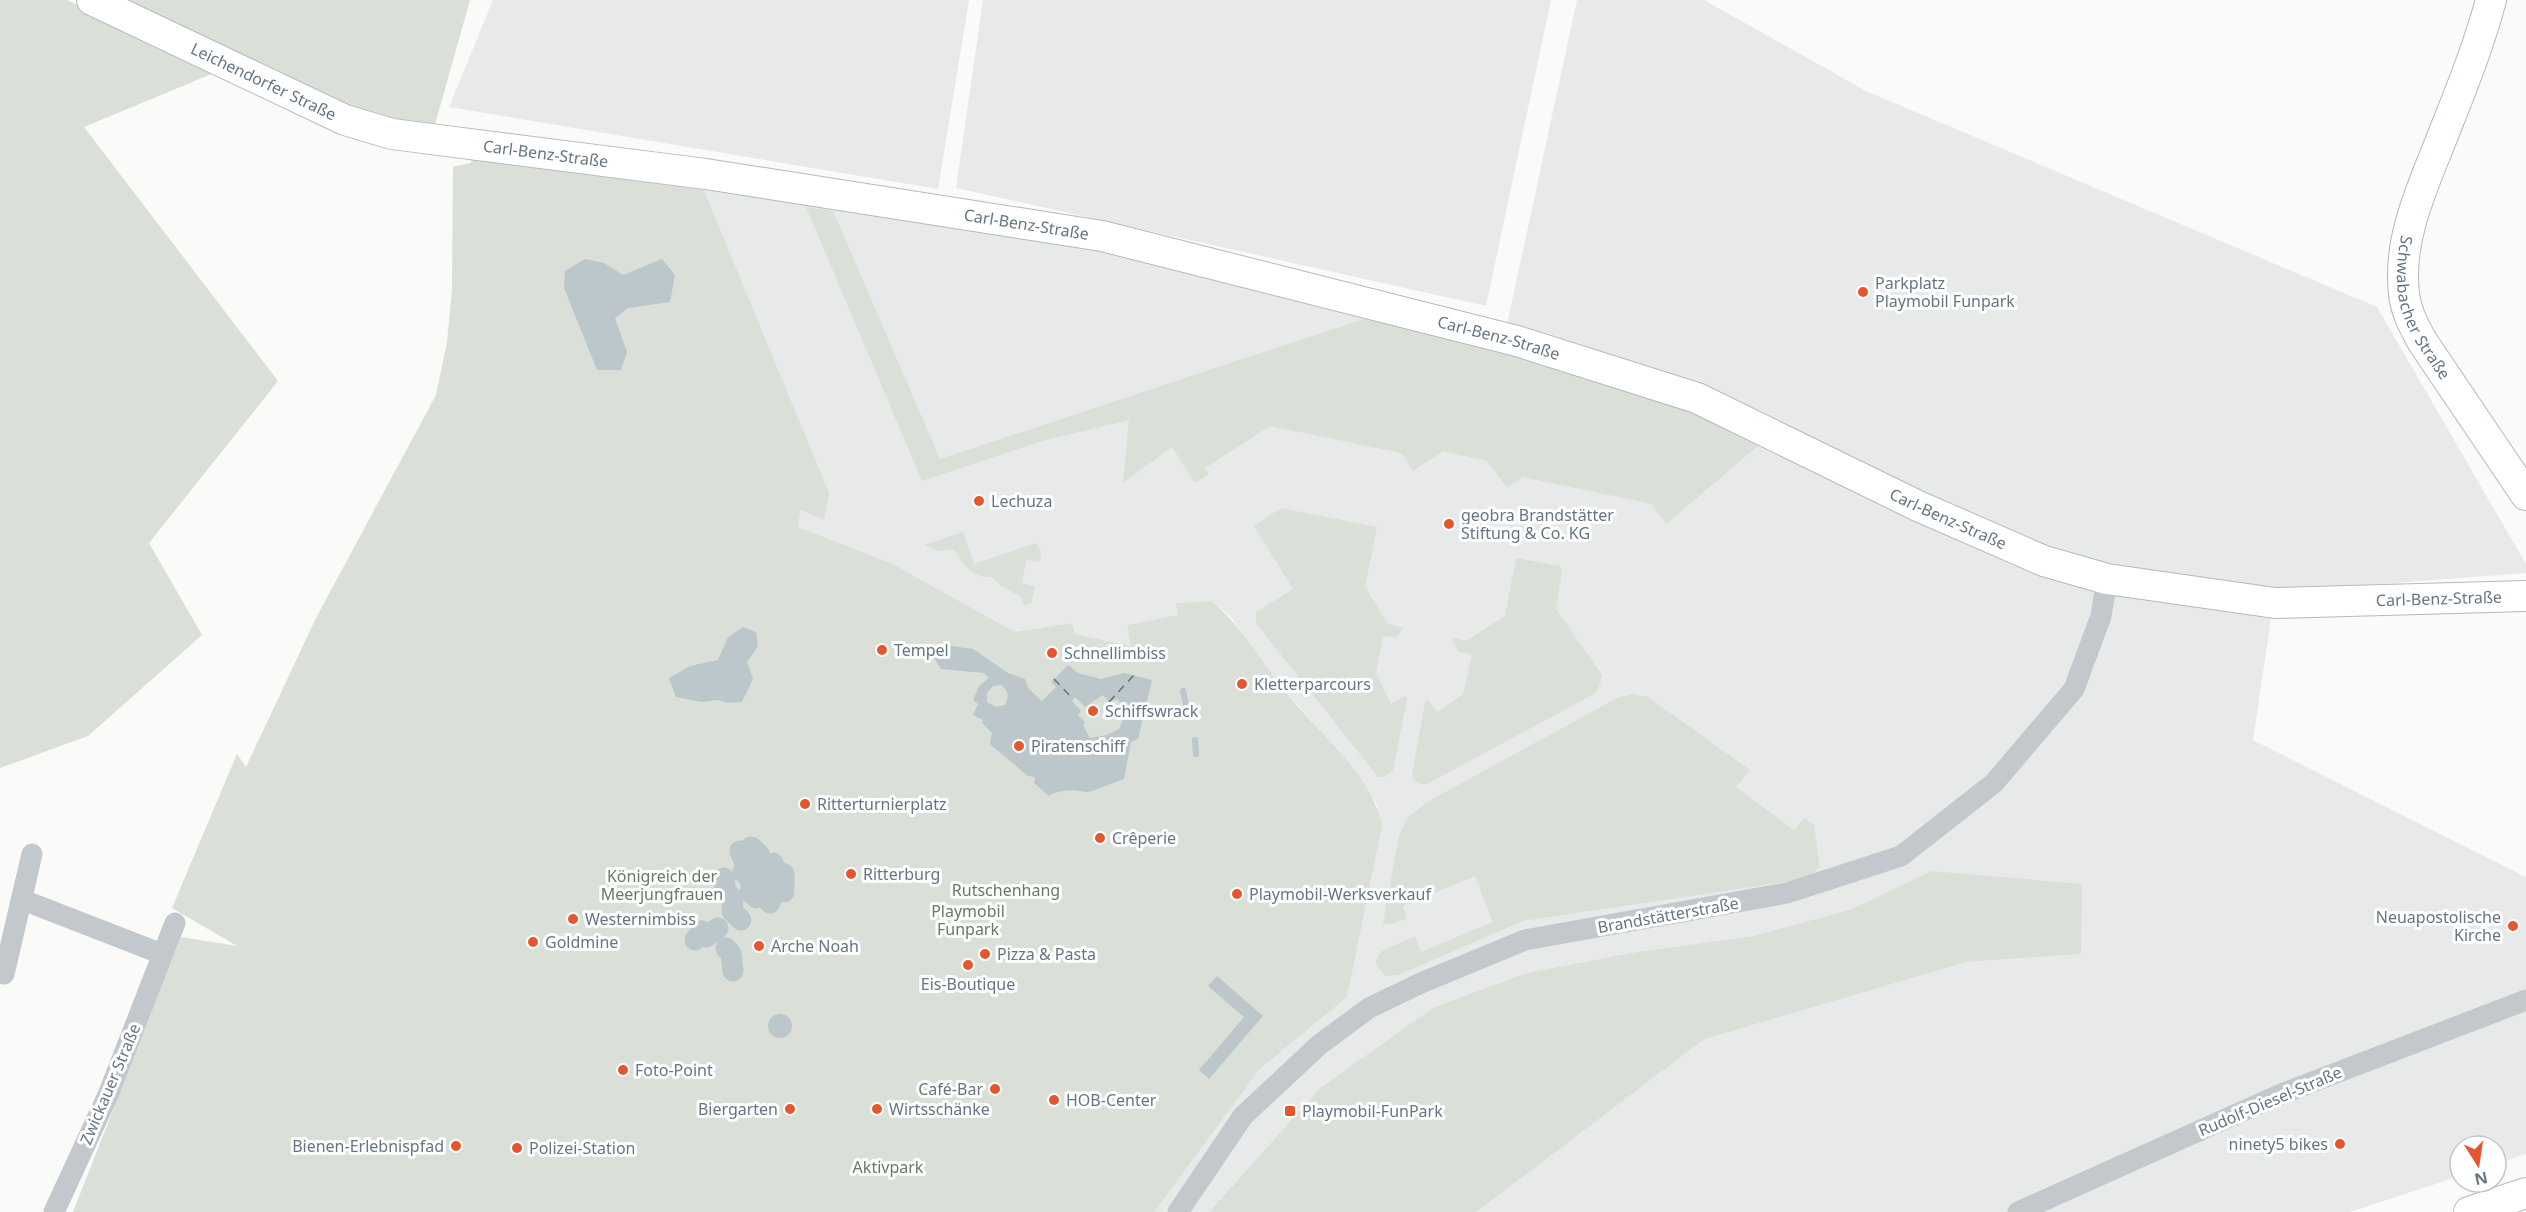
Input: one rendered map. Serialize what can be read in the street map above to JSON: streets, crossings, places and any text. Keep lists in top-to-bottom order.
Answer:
{
  "streets": {
    "street": [
      "Leichendorfer Straße",
      "Carl-Benz-Straße",
      "Schwabacher Straße",
      "Brandstätterstraße",
      "Zwickauer Straße",
      "Rudolf-Diesel-Straße"
    ]
  },
  "crossings": [
    ["Leichendorfer Straße", "Carl-Benz-Straße"],
    ["Carl-Benz-Straße", "Brandstätterstraße"]
  ],
  "parks": [
    "Königreich der Meerjungfrauen",
    "Rutschenhang",
    "Playmobil Funpark",
    "Aktivpark"
  ],
  "places": {
    "other": [
      "Parkplatz Playmobil Funpark",
      "Lechuza",
      "geobra Brandstätter Stiftung & Co. KG",
      "Tempel",
      "Schnellimbiss",
      "Kletterparcours",
      "Schiffswrack",
      "Piratenschiff",
      "Ritterturnierplatz",
      "Crêperie",
      "Ritterburg",
      "Playmobil-Werksverkauf",
      "Westernimbiss",
      "Neuapostolische Kirche",
      "Goldmine",
      "Arche Noah",
      "Pizza & Pasta",
      "Eis-Boutique",
      "Foto-Point",
      "Café-Bar",
      "HOB-Center",
      "Biergarten",
      "Wirtsschänke",
      "ninety5 bikes",
      "Bienen-Erlebnispfad",
      "Polizei-Station"
    ],
    "transit": ["Playmobil-FunPark"]
  },
  "north": "bottom"
}
